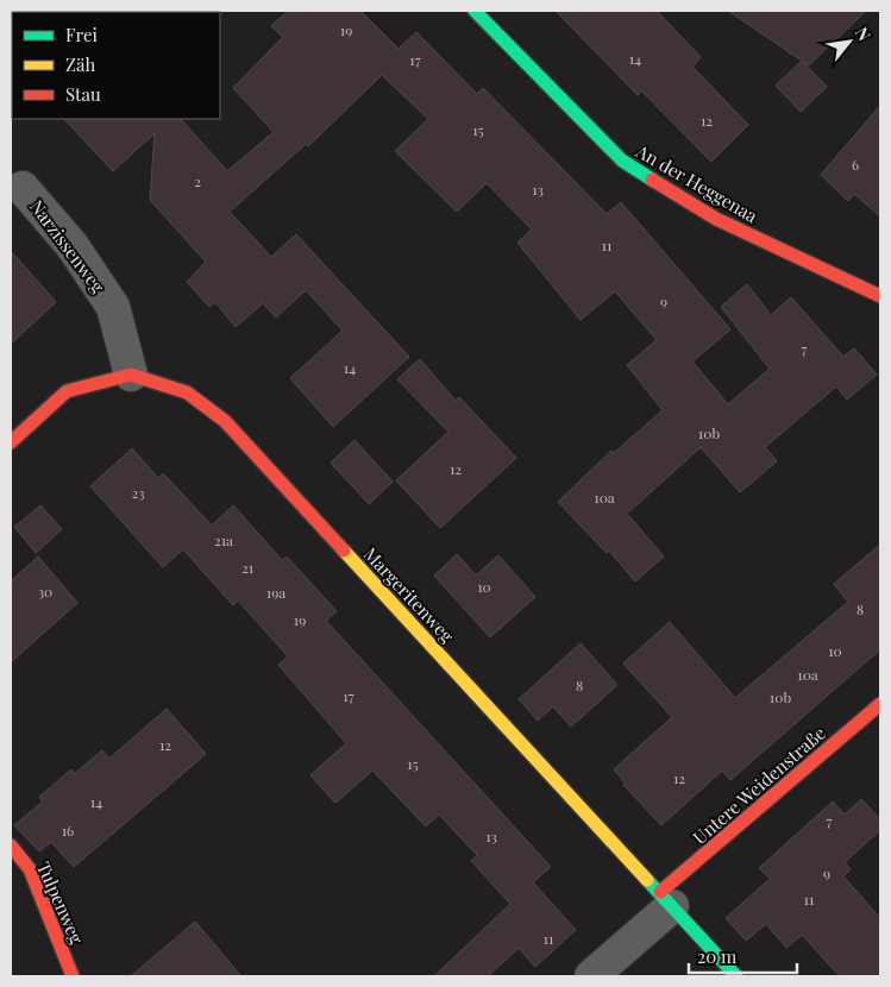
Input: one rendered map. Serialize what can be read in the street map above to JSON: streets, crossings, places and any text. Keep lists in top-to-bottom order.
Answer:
{
  "streets": {
    "street": [
      "An der Heggenaa",
      "Narzissenweg",
      "Margeritenweg",
      "Untere Weidenstraße",
      "Tulpenweg"
    ]
  },
  "crossings": [
    ["Narzissenweg", "Margeritenweg"],
    ["Margeritenweg", "Untere Weidenstraße"]
  ],
  "house_numbers": [
    "19",
    "14",
    "17",
    "12",
    "15",
    "6",
    "2",
    "13",
    "11",
    "9",
    "7",
    "14",
    "10b",
    "12",
    "23",
    "10a",
    "21a",
    "21",
    "10",
    "30",
    "19a",
    "8",
    "19",
    "10",
    "10a",
    "8",
    "17",
    "10b",
    "12",
    "15",
    "12",
    "14",
    "7",
    "16",
    "13",
    "9",
    "11",
    "11"
  ],
  "legend": ["Frei", "Zäh", "Stau"],
  "scale_bar": "20 m",
  "north": "top right"
}
